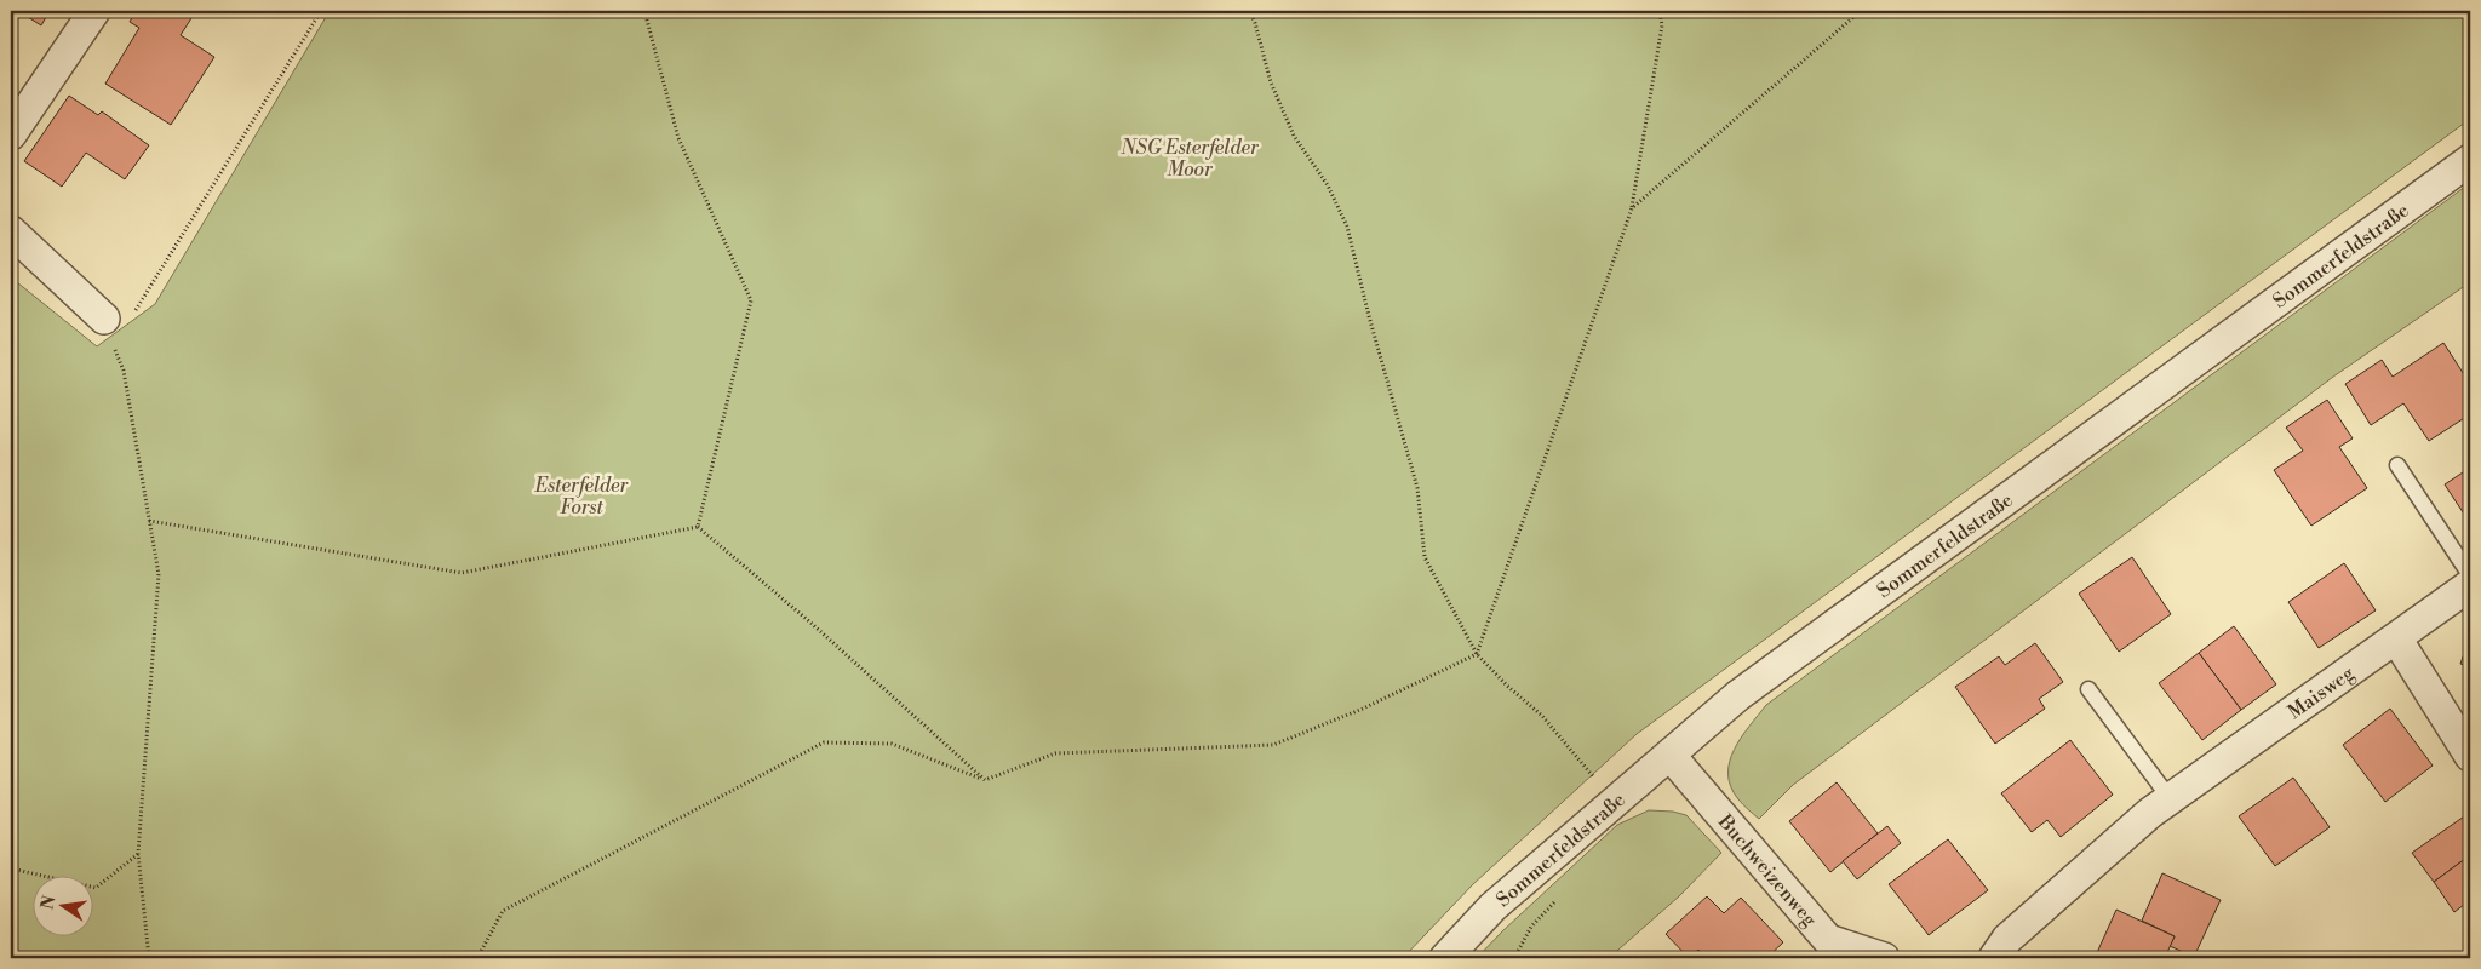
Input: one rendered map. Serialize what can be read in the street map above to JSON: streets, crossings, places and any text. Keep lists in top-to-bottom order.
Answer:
{
  "streets": {
    "street": ["Sommerfeldstraße", "Maisweg", "Buchweizenweg"]
  },
  "crossings": [
    ["Sommerfeldstraße", "Buchweizenweg"]
  ],
  "parks": ["NSG Esterfelder Moor", "Esterfelder Forst"],
  "north": "left"
}
